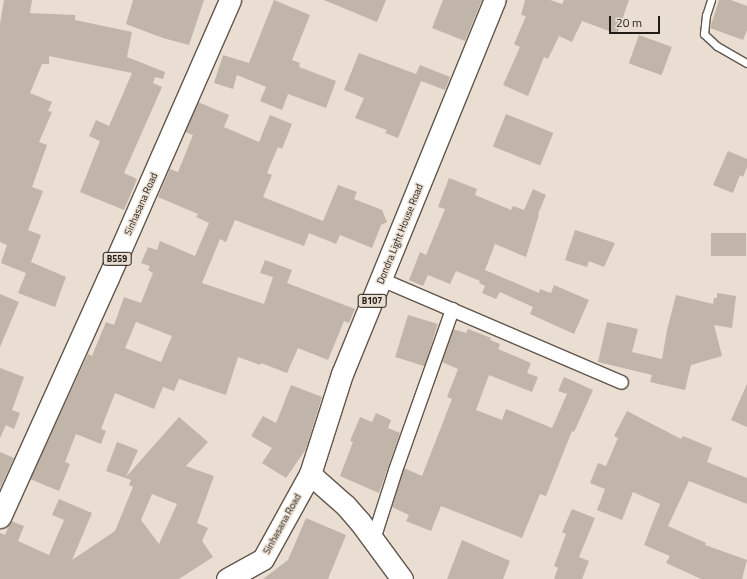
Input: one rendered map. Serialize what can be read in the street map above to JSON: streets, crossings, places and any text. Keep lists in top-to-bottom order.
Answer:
{
  "streets": {
    "main road": [
      "Sinhasana Road",
      "Dondra Light House Road",
      "B559",
      "B107"
    ]
  },
  "crossings": [
    ["Sinhasana Road", "Dondra Light House Road"]
  ],
  "scale_bar": "20 m"
}
